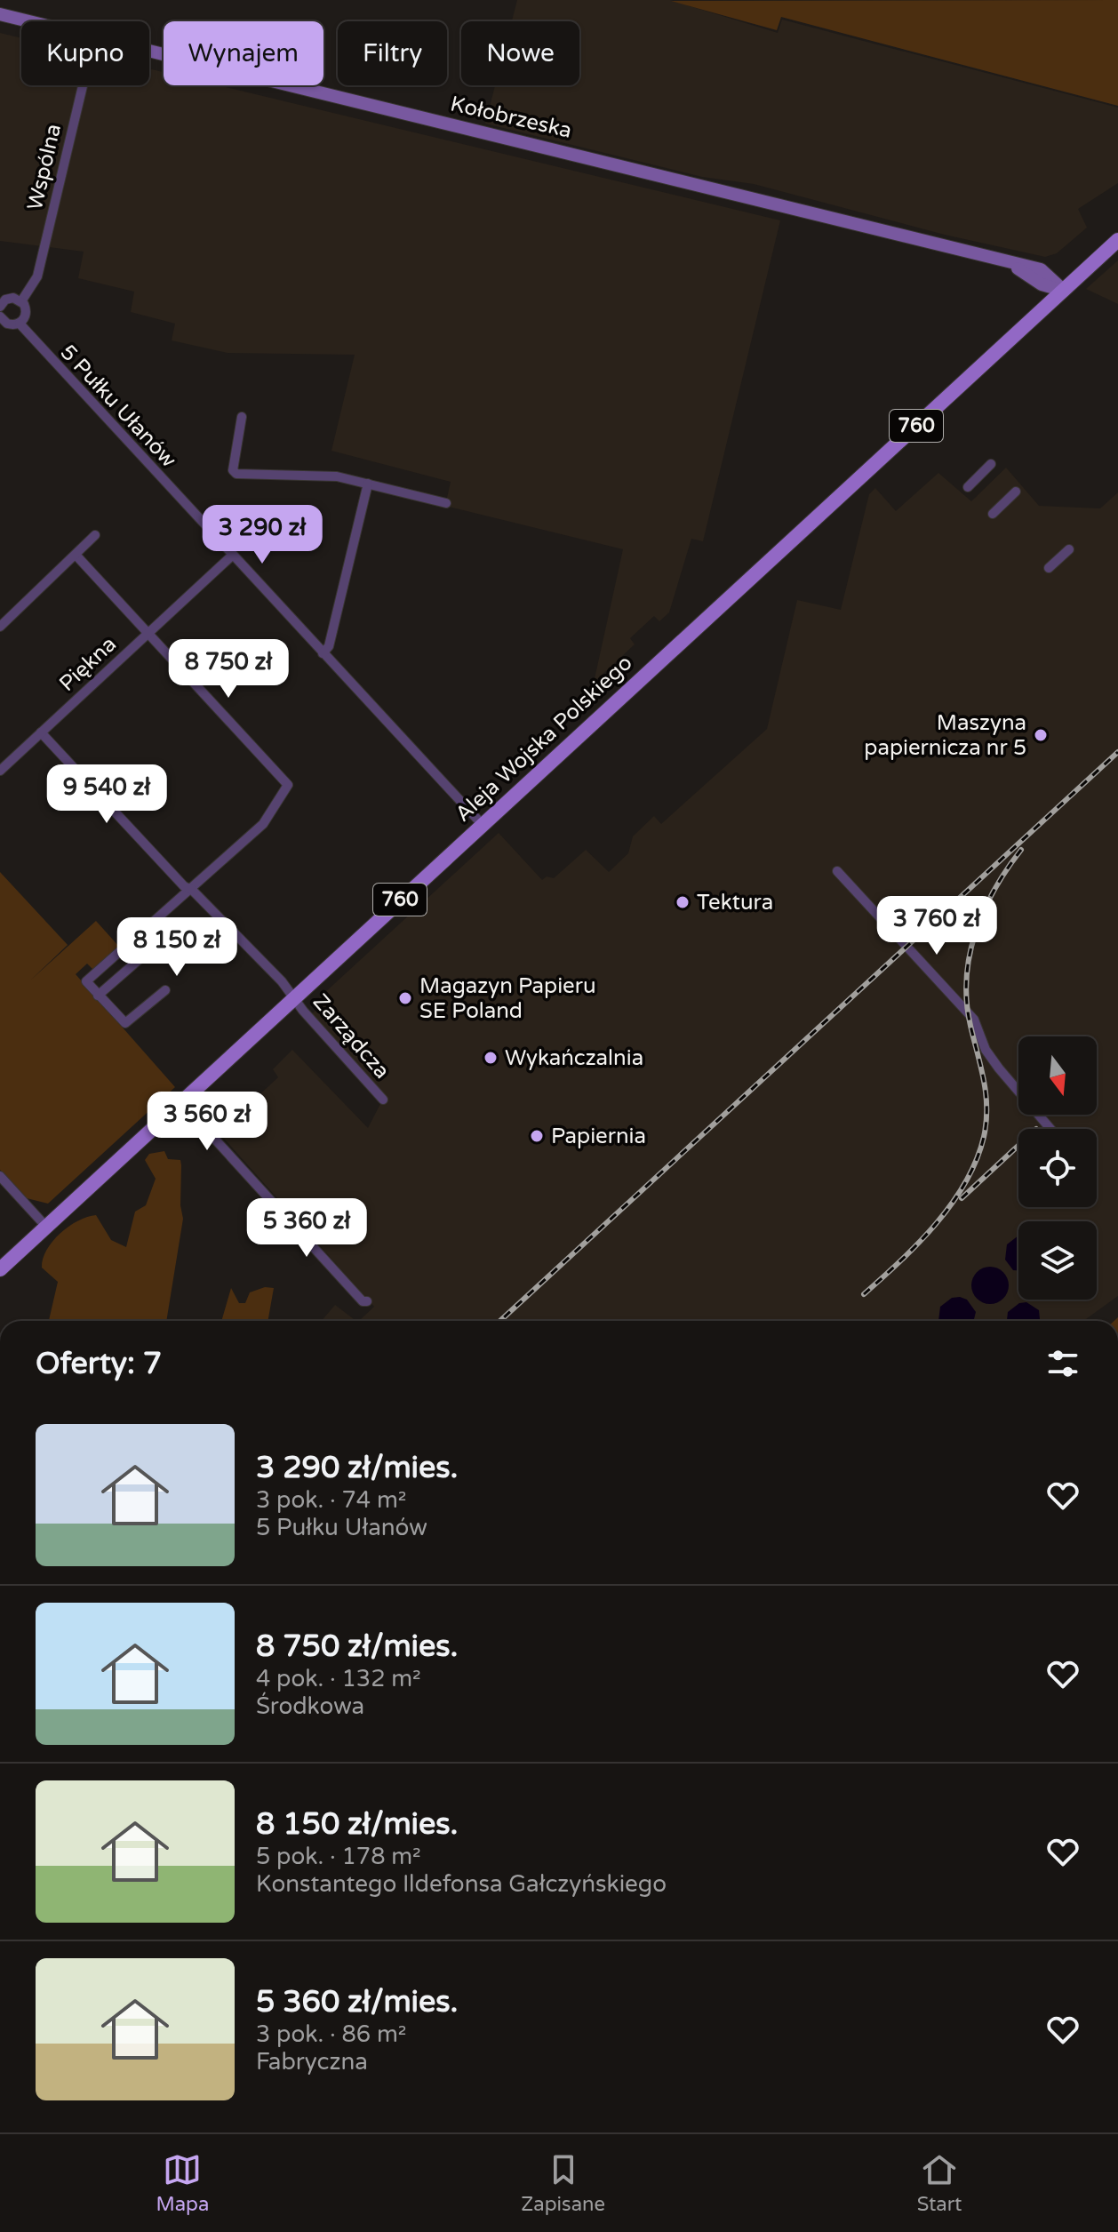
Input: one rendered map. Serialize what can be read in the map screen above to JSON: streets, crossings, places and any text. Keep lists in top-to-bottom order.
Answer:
{
  "streets": {
    "main road": ["760", "Aleja Wojska Polskiego"],
    "street": [
      "Kołobrzeska",
      "Wspólna",
      "5 Pułku Ułanów",
      "Piękna",
      "Zarządcza"
    ]
  },
  "crossings": [
    ["Kołobrzeska", "Aleja Wojska Polskiego"],
    ["5 Pułku Ułanów", "Piękna"],
    ["5 Pułku Ułanów", "Aleja Wojska Polskiego"],
    ["Piękna", "Zarządcza"],
    ["Aleja Wojska Polskiego", "Zarządcza"]
  ],
  "places": [
    "Maszyna papiernicza nr 5",
    "Tektura",
    "Magazyn Papieru SE Poland",
    "Wykańczalnia",
    "Papiernia"
  ],
  "north": "bottom",
  "page": {
    "chip": [
      "Kupno",
      "Wynajem",
      "Filtry",
      "Nowe"
    ],
    "price": [
      "3 290 zł",
      "8 750 zł",
      "9 540 zł",
      "3 760 zł",
      "8 150 zł",
      "3 560 zł",
      "5 360 zł"
    ],
    "heading": "Oferty: 7",
    "list": [
      {
        "name": "3 290 zł/mies.",
        "note": "3 pok. · 74 m² · 5 Pułku Ułanów"
      },
      {
        "name": "8 750 zł/mies.",
        "note": "4 pok. · 132 m² · Środkowa"
      },
      {
        "name": "8 150 zł/mies.",
        "note": "5 pok. · 178 m² · Konstantego Ildefonsa Gałczyńskiego"
      },
      {
        "name": "5 360 zł/mies.",
        "note": "3 pok. · 86 m² · Fabryczna"
      }
    ],
    "tabs": ["Mapa", "Zapisane", "Start"]
  }
}
